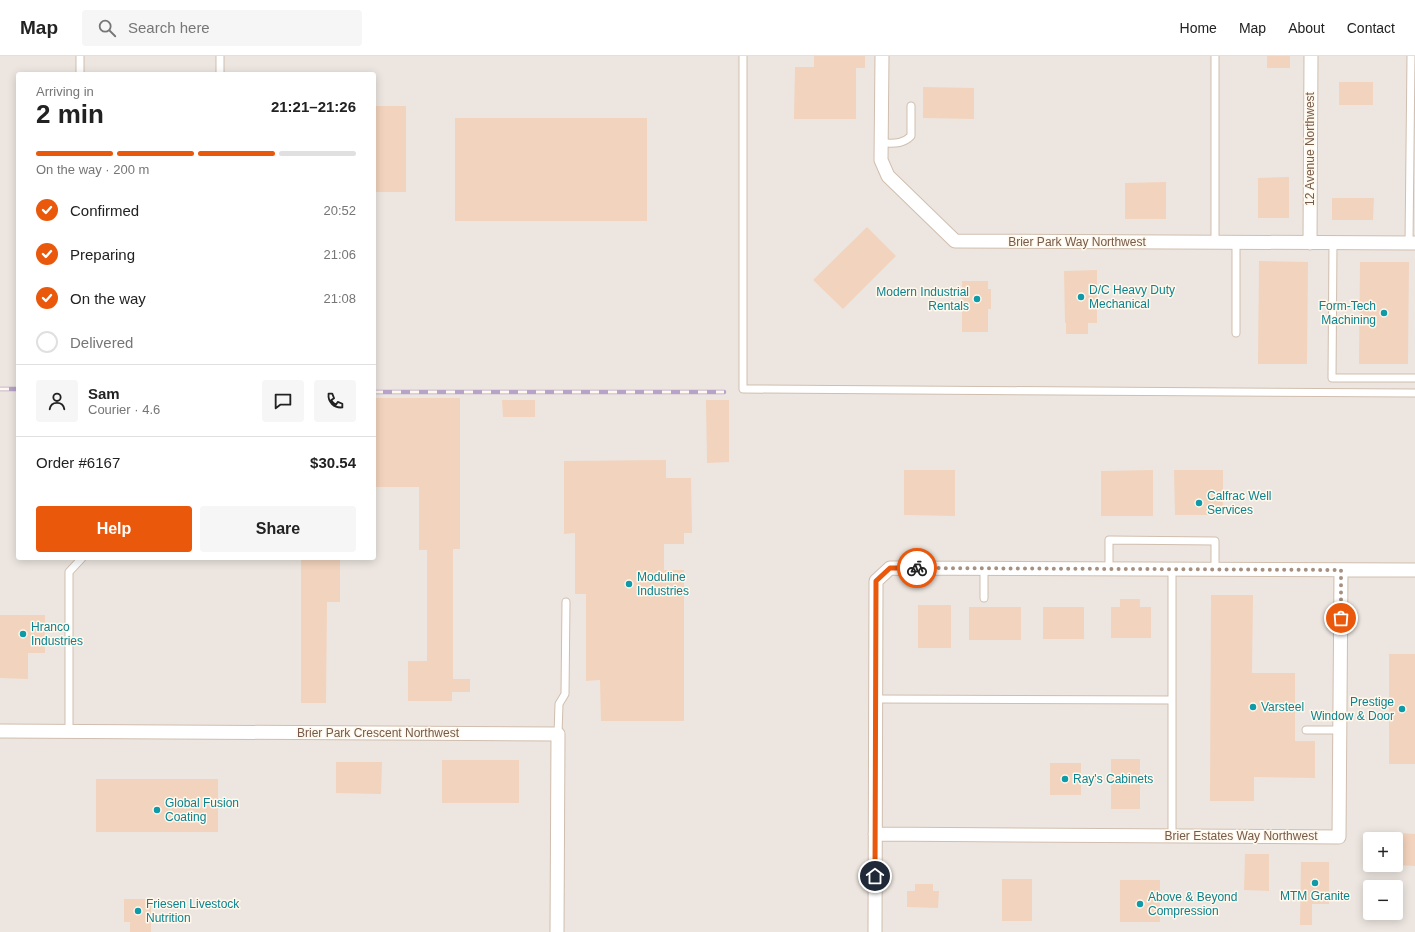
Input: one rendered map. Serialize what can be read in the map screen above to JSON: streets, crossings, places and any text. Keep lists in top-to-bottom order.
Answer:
{
  "streets": {
    "street": [
      "12 Avenue Northwest",
      "Brier Park Way Northwest",
      "Brier Park Crescent Northwest",
      "Brier Estates Way Northwest"
    ]
  },
  "crossings": [
    ["12 Avenue Northwest", "Brier Park Way Northwest"]
  ],
  "places": [
    "D/C Heavy Duty Mechanical",
    "Modern Industrial Rentals",
    "Form-Tech Machining",
    "Calfrac Well Services",
    "Moduline Industries",
    "Hranco Industries",
    "Varsteel",
    "Prestige Window & Door",
    "Ray's Cabinets",
    "Global Fusion Coating",
    "MTM Granite",
    "Above & Beyond Compression",
    "Friesen Livestock Nutrition"
  ],
  "page": {
    "header": "Map",
    "search": "Search here",
    "nav": [
      "Home",
      "Map",
      "About",
      "Contact"
    ],
    "heading": ["2 min", "Arriving in", "21:21–21:26"],
    "panel": [
      "Sam",
      "Courier · 4.6",
      "Order #6167",
      "$30.54"
    ],
    "bar": "On the way · 200 m",
    "list": [
      ["Confirmed", "20:52"],
      ["Preparing", "21:06"],
      ["On the way", "21:08"],
      "Delivered"
    ],
    "buttons": ["Help", "Share"],
    "map_buttons": ["+", "−"]
  }
}
